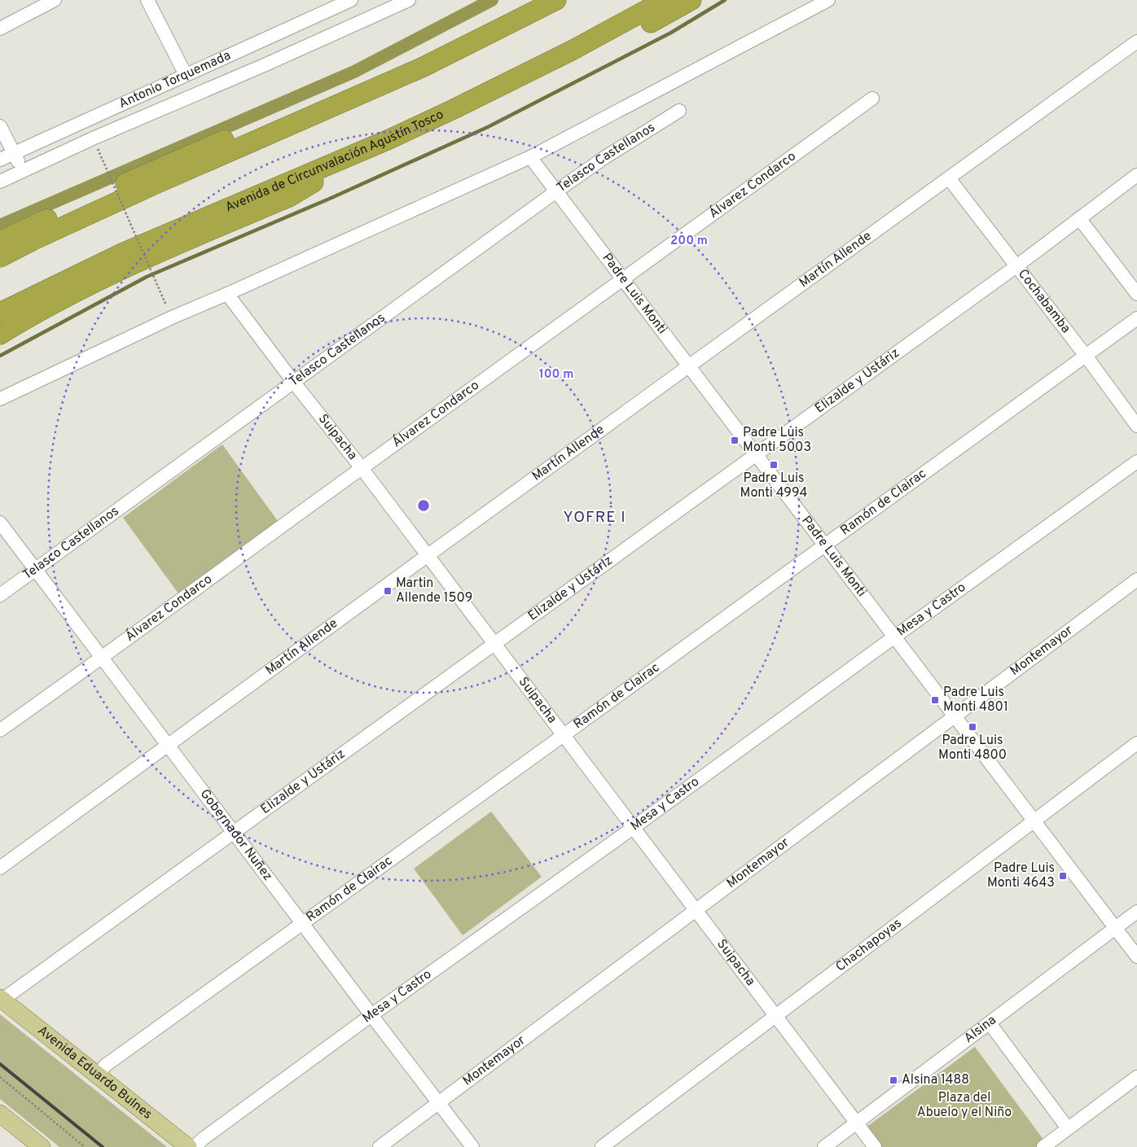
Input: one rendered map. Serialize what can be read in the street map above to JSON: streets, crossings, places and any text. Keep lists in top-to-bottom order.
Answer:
{
  "streets": {
    "highway": ["Avenida de Circunvalación Agustín Tosco"],
    "main road": ["Avenida Eduardo Bulnes"],
    "street": [
      "Antonio Torquemada",
      "Telasco Castellanos",
      "Álvarez Condarco",
      "Martín Allende",
      "Padre Luis Monti",
      "Cochabamba",
      "Elizalde y Ustáriz",
      "Suipacha",
      "Ramón de Clairac",
      "Mesa y Castro",
      "Montemayor",
      "Gobernador Nuñez",
      "Chachapoyas",
      "Alsina"
    ]
  },
  "crossings": [
    ["Telasco Castellanos", "Padre Luis Monti"],
    ["Telasco Castellanos", "Suipacha"],
    ["Telasco Castellanos", "Gobernador Nuñez"],
    ["Álvarez Condarco", "Padre Luis Monti"],
    ["Álvarez Condarco", "Suipacha"],
    ["Álvarez Condarco", "Gobernador Nuñez"],
    ["Martín Allende", "Padre Luis Monti"],
    ["Martín Allende", "Cochabamba"],
    ["Martín Allende", "Suipacha"],
    ["Martín Allende", "Gobernador Nuñez"],
    ["Padre Luis Monti", "Elizalde y Ustáriz"],
    ["Padre Luis Monti", "Ramón de Clairac"],
    ["Padre Luis Monti", "Mesa y Castro"],
    ["Padre Luis Monti", "Montemayor"],
    ["Padre Luis Monti", "Chachapoyas"],
    ["Padre Luis Monti", "Alsina"],
    ["Cochabamba", "Elizalde y Ustáriz"],
    ["Cochabamba", "Ramón de Clairac"],
    ["Elizalde y Ustáriz", "Suipacha"],
    ["Elizalde y Ustáriz", "Gobernador Nuñez"],
    ["Elizalde y Ustáriz", "Avenida Eduardo Bulnes"],
    ["Suipacha", "Ramón de Clairac"],
    ["Suipacha", "Mesa y Castro"],
    ["Suipacha", "Montemayor"],
    ["Suipacha", "Chachapoyas"],
    ["Suipacha", "Alsina"],
    ["Ramón de Clairac", "Gobernador Nuñez"],
    ["Ramón de Clairac", "Avenida Eduardo Bulnes"],
    ["Mesa y Castro", "Gobernador Nuñez"],
    ["Montemayor", "Gobernador Nuñez"]
  ],
  "districts": ["YOFRE I"],
  "parks": ["Plaza del Abuelo y el Niño"],
  "places": {
    "transit": [
      "Padre Luis Monti 5003",
      "Padre Luis Monti 4994",
      "Martin Allende 1509",
      "Padre Luis Monti 4801",
      "Padre Luis Monti 4800",
      "Padre Luis Monti 4643",
      "Alsina 1488"
    ]
  },
  "rings": ["200 m", "100 m"]
}
